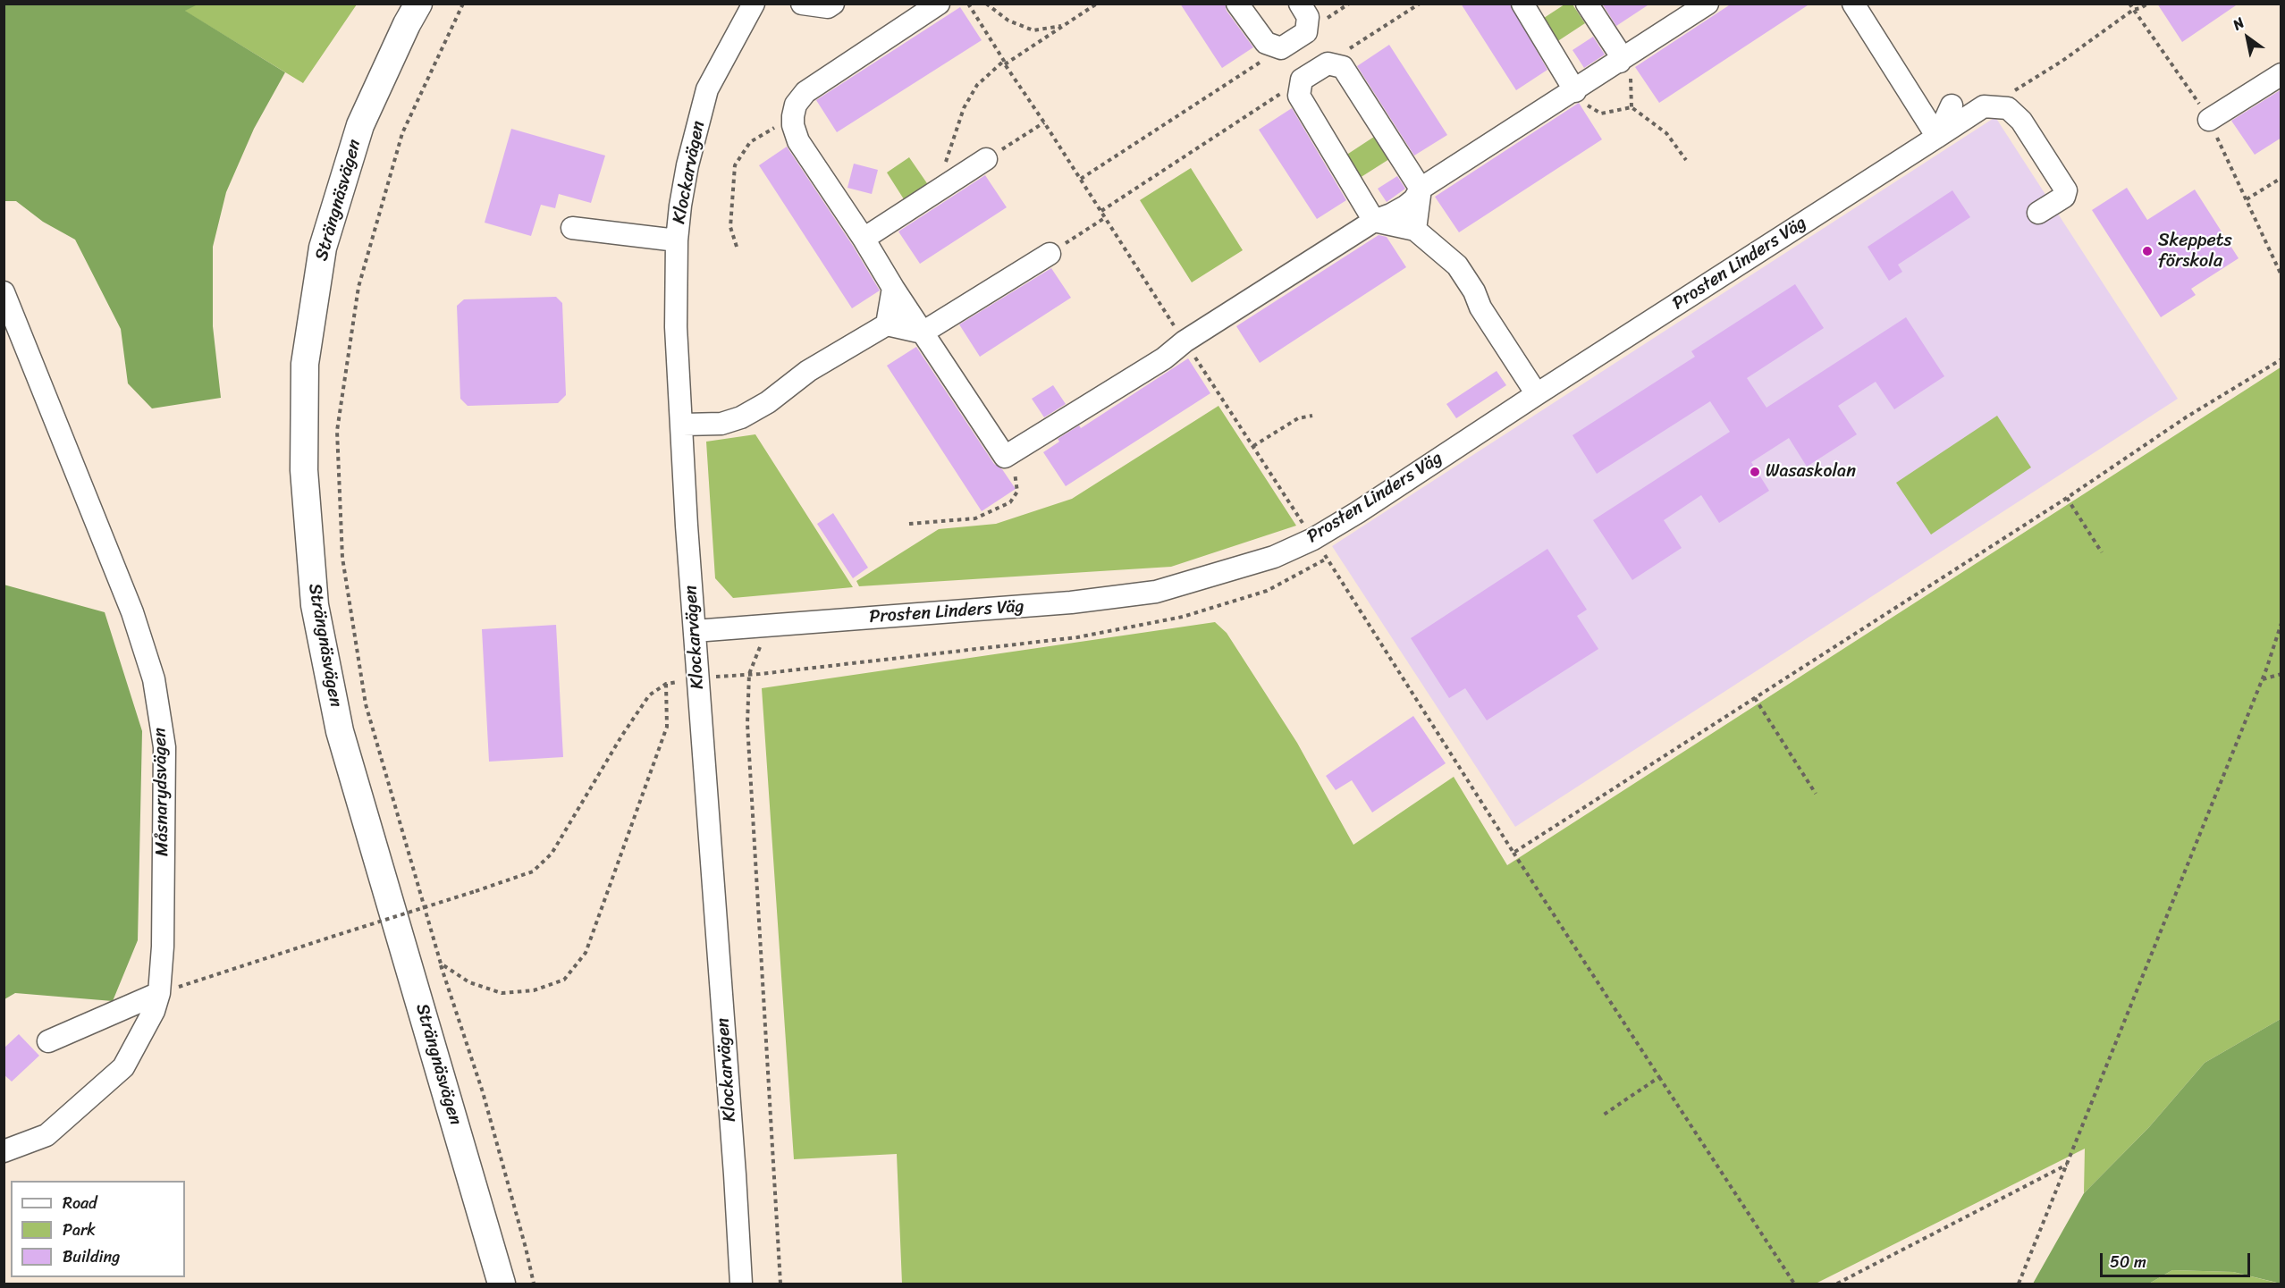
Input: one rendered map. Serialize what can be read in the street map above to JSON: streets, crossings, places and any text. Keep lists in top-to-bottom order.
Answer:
{
  "streets": {
    "main road": ["Strängnäsvägen"],
    "street": ["Klockarvägen", "Prosten Linders Väg", "Måsnarydsvägen"]
  },
  "crossings": [
    ["Klockarvägen", "Prosten Linders Väg"]
  ],
  "places": ["Skeppets förskola", "Wasaskolan"],
  "legend": ["Road", "Park", "Building"],
  "scale_bar": "50 m",
  "north": "top left"
}
